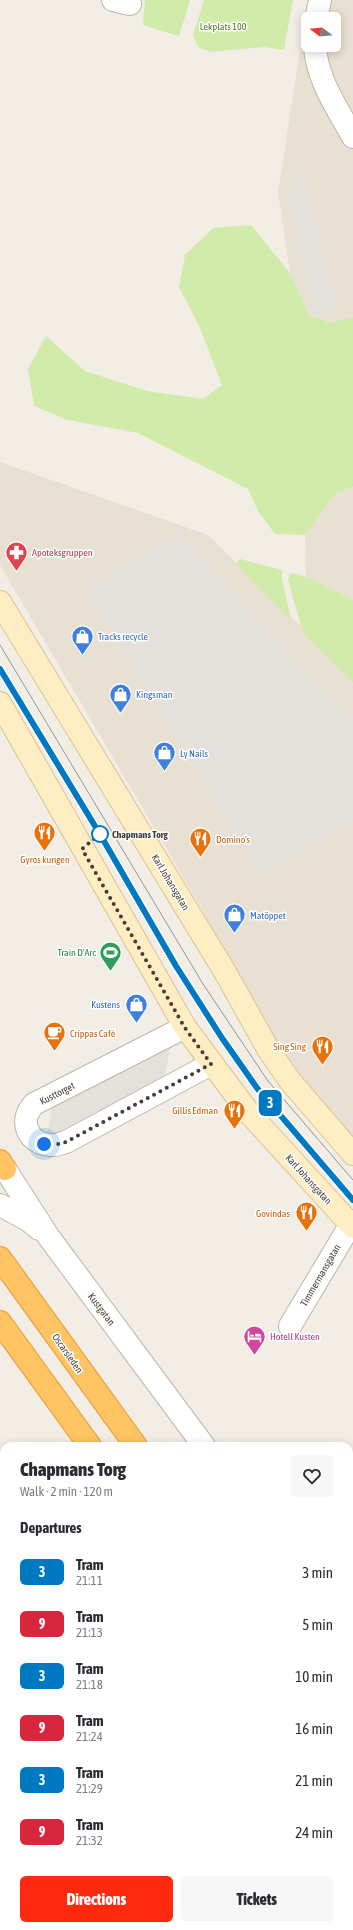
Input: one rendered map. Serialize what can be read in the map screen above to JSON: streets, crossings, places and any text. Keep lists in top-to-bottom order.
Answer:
{
  "streets": {
    "highway": ["Oscarsleden"],
    "street": [
      "Karl Johansgatan",
      "Kusttorget",
      "Timmermansgatan",
      "Kustgatan"
    ]
  },
  "crossings": [
    ["Karl Johansgatan", "Kusttorget"],
    ["Karl Johansgatan", "Timmermansgatan"]
  ],
  "parks": ["Lekplats 100"],
  "places": {
    "pharmacy": ["Apoteksgruppen"],
    "shop": [
      "Tracks recycle",
      "Kingsman",
      "Ly Nails",
      "Matöppet",
      "Kustens"
    ],
    "other": ["Chapmans Torg"],
    "restaurant": [
      "Gyros kungen",
      "Domino's",
      "Sing Sing",
      "Gillis Edman",
      "Govindas"
    ],
    "sports": ["Train D'Arc"],
    "cafe": ["Crippas Café"],
    "hotel": ["Hotell Kusten"]
  },
  "lines": ["tram line 3"],
  "north": "left",
  "page": {
    "on_map": "3",
    "heading": [
      ["Chapmans Torg", "Walk · 2 min · 120 m"],
      "Departures"
    ],
    "list": [
      {
        "mark": "3",
        "name": "Tram",
        "note": "21:11",
        "value": "3 min"
      },
      {
        "mark": "9",
        "name": "Tram",
        "note": "21:13",
        "value": "5 min"
      },
      {
        "mark": "3",
        "name": "Tram",
        "note": "21:18",
        "value": "10 min"
      },
      {
        "mark": "9",
        "name": "Tram",
        "note": "21:24",
        "value": "16 min"
      },
      {
        "mark": "3",
        "name": "Tram",
        "note": "21:29",
        "value": "21 min"
      },
      {
        "mark": "9",
        "name": "Tram",
        "note": "21:32",
        "value": "24 min"
      }
    ],
    "buttons": ["Directions", "Tickets"]
  }
}
